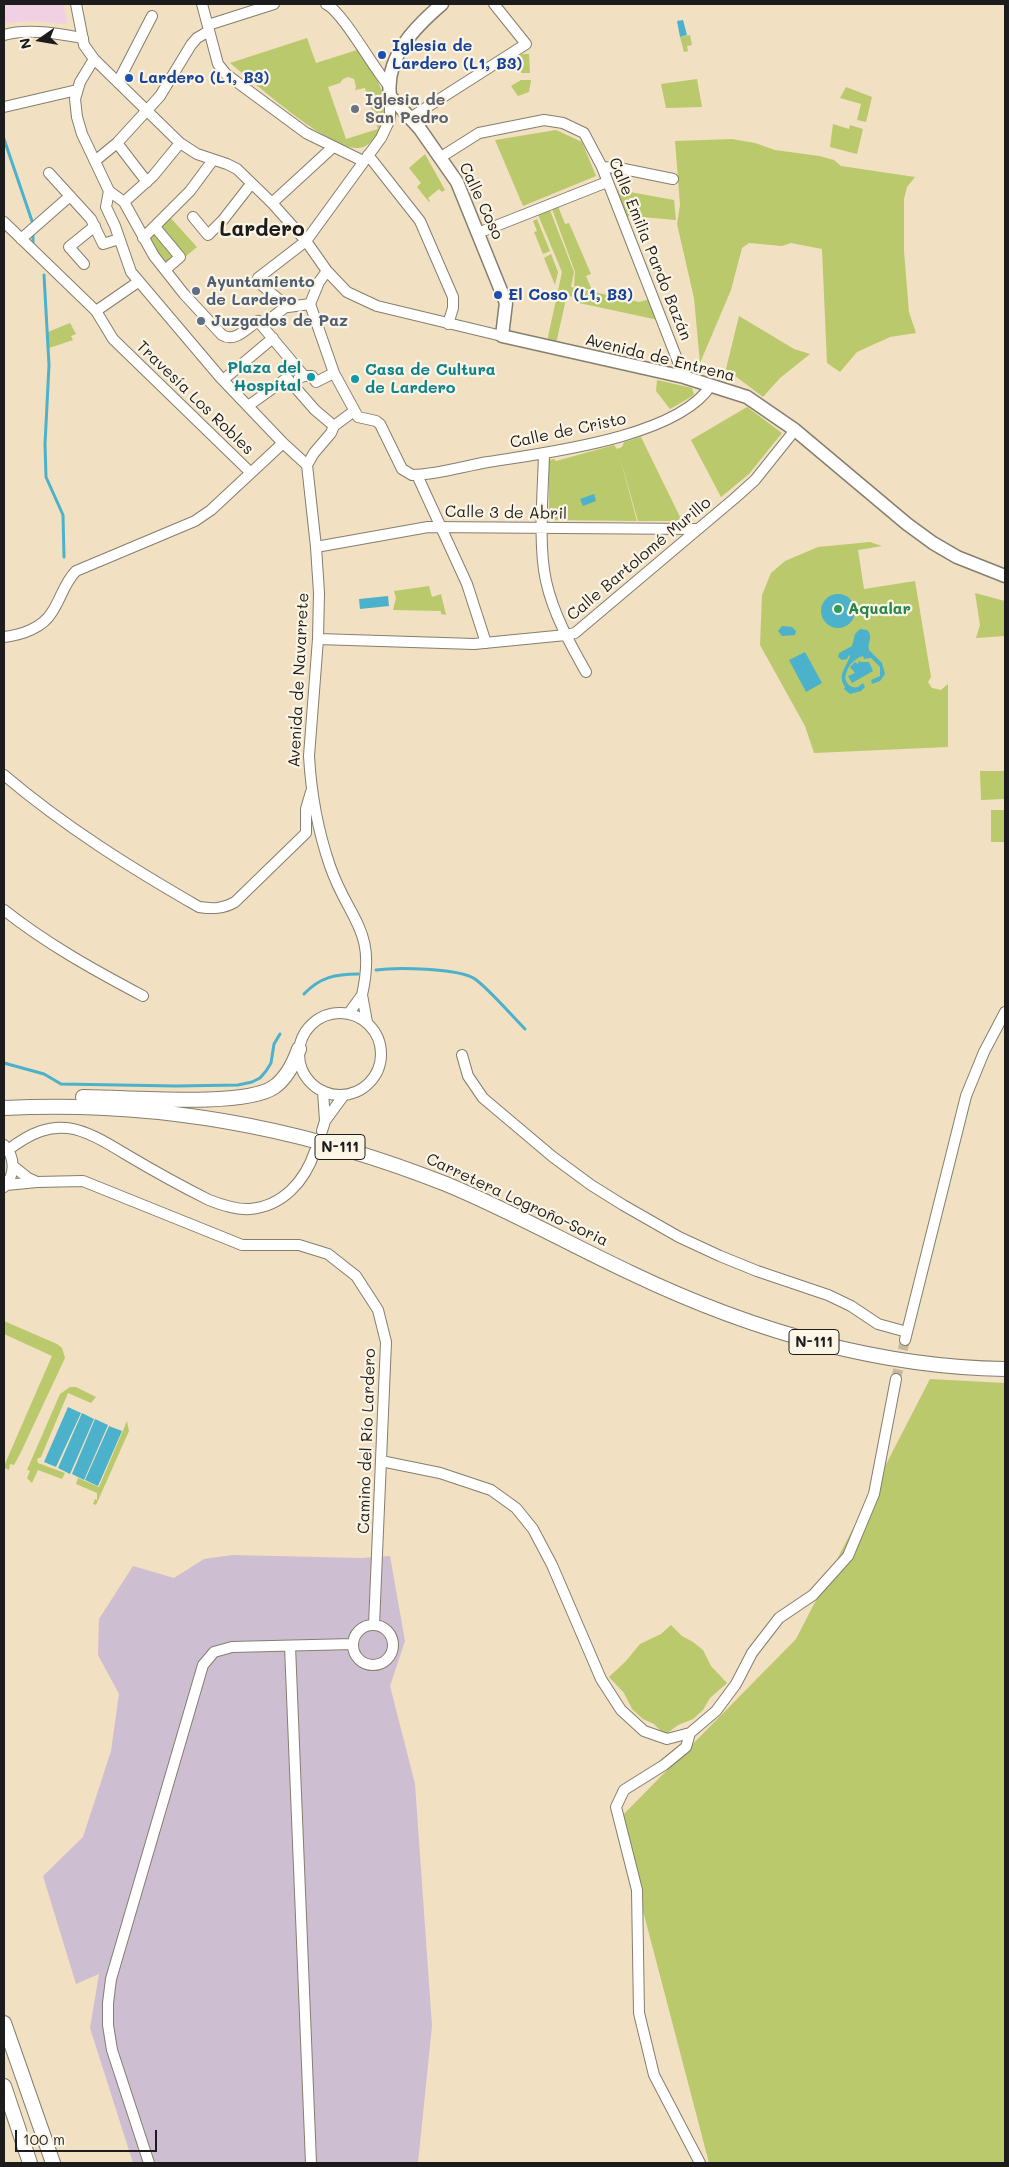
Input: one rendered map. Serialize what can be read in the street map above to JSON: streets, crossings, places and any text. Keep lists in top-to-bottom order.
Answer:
{
  "streets": {
    "highway": ["N-111", "Carretera Logroño-Soria"],
    "main road": ["Calle Coso", "Avenida de Entrena"],
    "street": [
      "Calle Emilia Pardo Bazán",
      "Travesía Los Robles",
      "Calle de Cristo",
      "Calle 3 de Abril",
      "Calle Bartolomé Murillo",
      "Avenida de Navarrete",
      "Camino del Río Lardero"
    ]
  },
  "crossings": [
    ["Calle Coso", "Calle Emilia Pardo Bazán"],
    ["Calle Coso", "Avenida de Entrena"],
    ["Calle Emilia Pardo Bazán", "Avenida de Entrena"],
    ["Avenida de Entrena", "Calle de Cristo"],
    ["Avenida de Entrena", "Calle Bartolomé Murillo"],
    ["Calle 3 de Abril", "Calle Bartolomé Murillo"],
    ["Calle 3 de Abril", "Avenida de Navarrete"],
    ["Calle Bartolomé Murillo", "Avenida de Navarrete"]
  ],
  "districts": ["Lardero"],
  "places": [
    "Iglesia de Lardero (L1, B3)",
    "Lardero (L1, B3)",
    "Iglesia de San Pedro",
    "Ayuntamiento de Lardero",
    "El Coso (L1, B3)",
    "Juzgados de Paz",
    "Plaza del Hospital",
    "Casa de Cultura de Lardero",
    "Aqualar"
  ],
  "scale_bar": "100 m",
  "north": "left"
}
